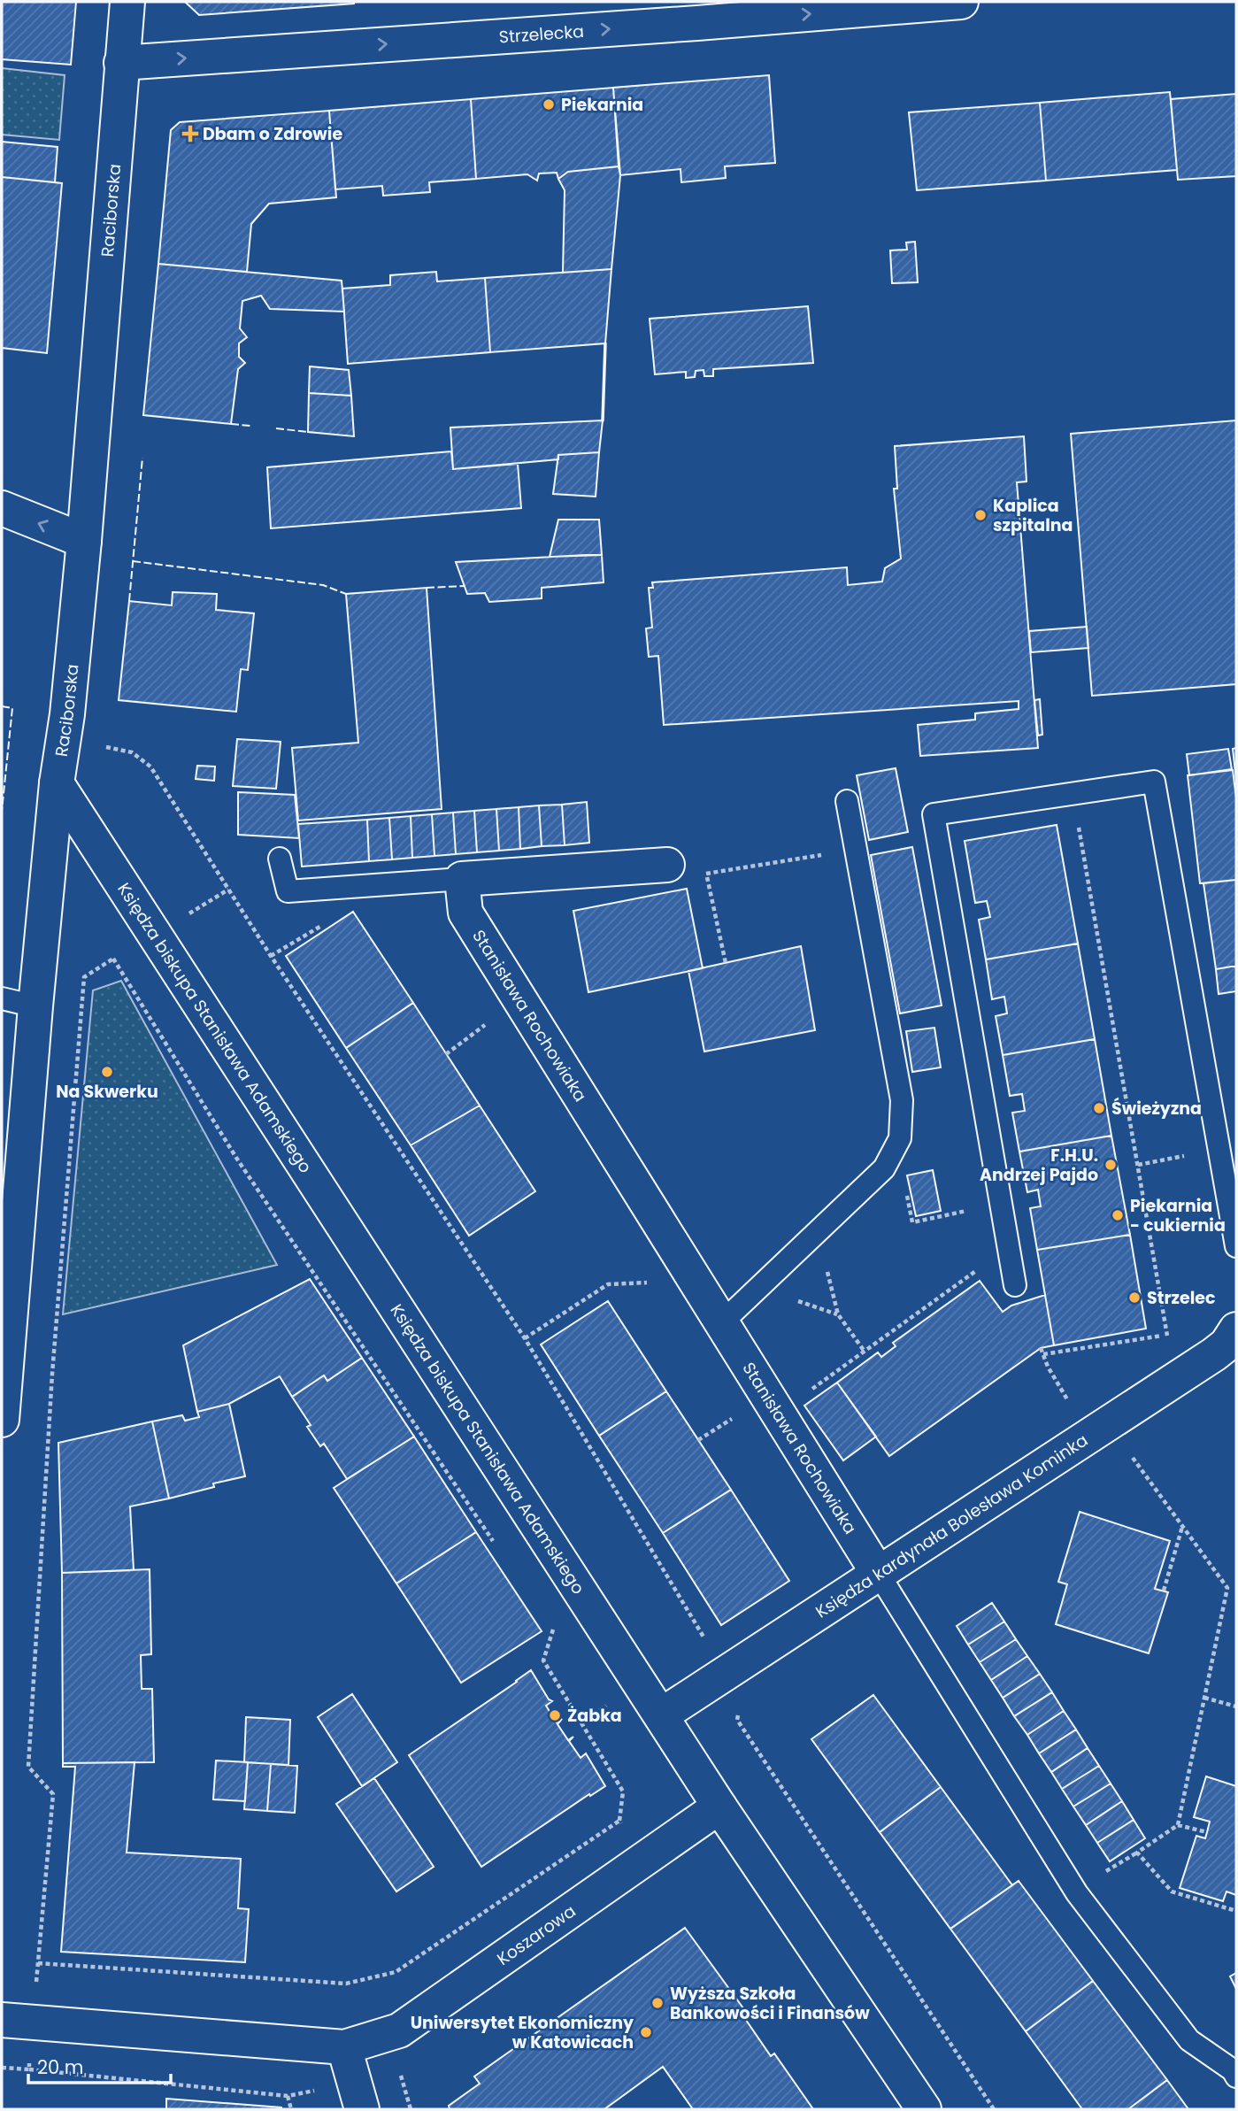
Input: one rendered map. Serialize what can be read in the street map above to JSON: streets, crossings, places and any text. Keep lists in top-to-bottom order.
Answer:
{
  "streets": {
    "street": [
      "Strzelecka",
      "Raciborska",
      "Stanisława Rochowiaka",
      "Księdza biskupa Stanisława Adamskiego",
      "Księdza kardynała Bolesława Kominka",
      "Koszarowa"
    ]
  },
  "crossings": [
    ["Strzelecka", "Raciborska"],
    ["Raciborska", "Księdza biskupa Stanisława Adamskiego"],
    ["Stanisława Rochowiaka", "Księdza kardynała Bolesława Kominka"],
    ["Księdza biskupa Stanisława Adamskiego", "Księdza kardynała Bolesława Kominka"],
    ["Księdza biskupa Stanisława Adamskiego", "Koszarowa"]
  ],
  "one_way": ["Strzelecka"],
  "places": {
    "other": [
      "Piekarnia",
      "Kaplica szpitalna",
      "Na Skwerku",
      "Świeżyzna",
      "F.H.U. Andrzej Pajdo",
      "Piekarnia - cukiernia",
      "Strzelec",
      "Żabka",
      "Wyższa Szkoła Bankowości i Finansów",
      "Uniwersytet Ekonomiczny w Katowicach"
    ],
    "health": ["Dbam o Zdrowie"]
  },
  "scale_bar": "20 m"
}
